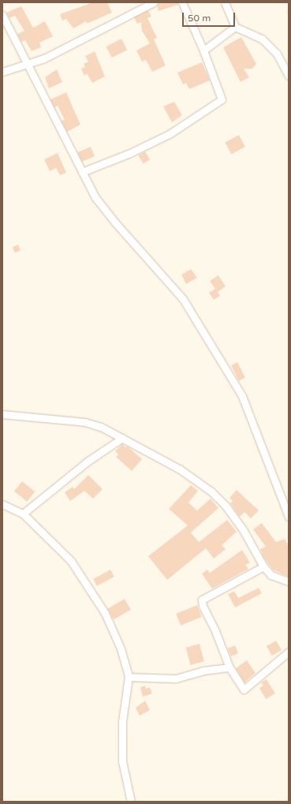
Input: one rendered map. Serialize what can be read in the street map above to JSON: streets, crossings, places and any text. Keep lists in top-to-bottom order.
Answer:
{
  "scale_bar": "50 m"
}
